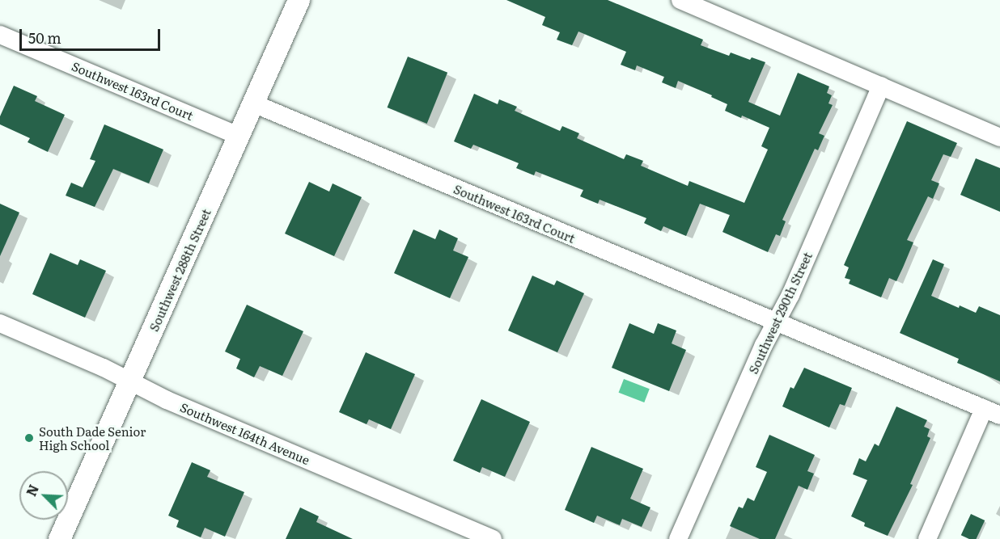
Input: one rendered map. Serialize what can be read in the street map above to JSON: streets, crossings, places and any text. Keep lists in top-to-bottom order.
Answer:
{
  "streets": {
    "street": [
      "Southwest 163rd Court",
      "Southwest 288th Street",
      "Southwest 290th Street",
      "Southwest 164th Avenue"
    ]
  },
  "crossings": [
    ["Southwest 163rd Court", "Southwest 288th Street"],
    ["Southwest 163rd Court", "Southwest 290th Street"],
    ["Southwest 288th Street", "Southwest 164th Avenue"]
  ],
  "places": ["South Dade Senior High School"],
  "scale_bar": "50 m",
  "north": "top left"
}
